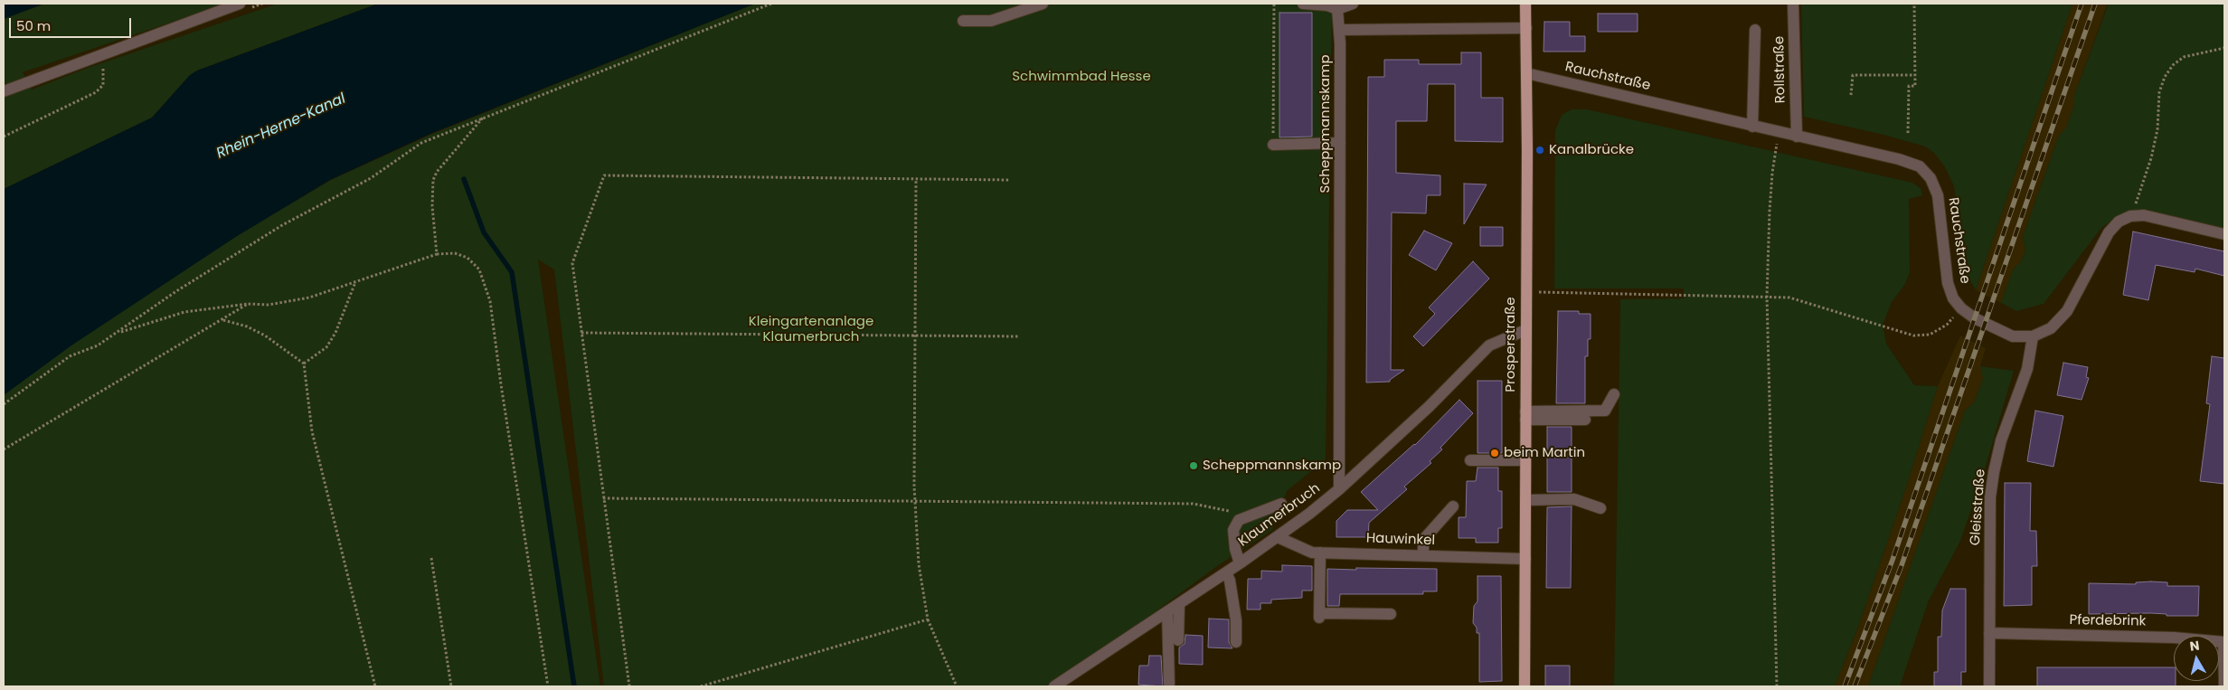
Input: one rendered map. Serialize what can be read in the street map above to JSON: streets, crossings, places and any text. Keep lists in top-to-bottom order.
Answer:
{
  "streets": {
    "main road": ["Prosperstraße"],
    "street": [
      "Rollstraße",
      "Rauchstraße",
      "Scheppmannskamp",
      "Gleisstraße",
      "Klaumerbruch",
      "Hauwinkel",
      "Pferdebrink"
    ]
  },
  "crossings": [
    ["Rollstraße", "Rauchstraße"],
    ["Rauchstraße", "Prosperstraße"],
    ["Rauchstraße", "Gleisstraße"],
    ["Scheppmannskamp", "Klaumerbruch"],
    ["Prosperstraße", "Klaumerbruch"],
    ["Prosperstraße", "Hauwinkel"],
    ["Gleisstraße", "Pferdebrink"],
    ["Klaumerbruch", "Hauwinkel"]
  ],
  "water": ["Rhein-Herne-Kanal"],
  "parks": ["Schwimmbad Hesse", "Kleingartenanlage Klaumerbruch"],
  "places": ["Kanalbrücke", "beim Martin", "Scheppmannskamp"],
  "scale_bar": "50 m",
  "north": "top"
}
